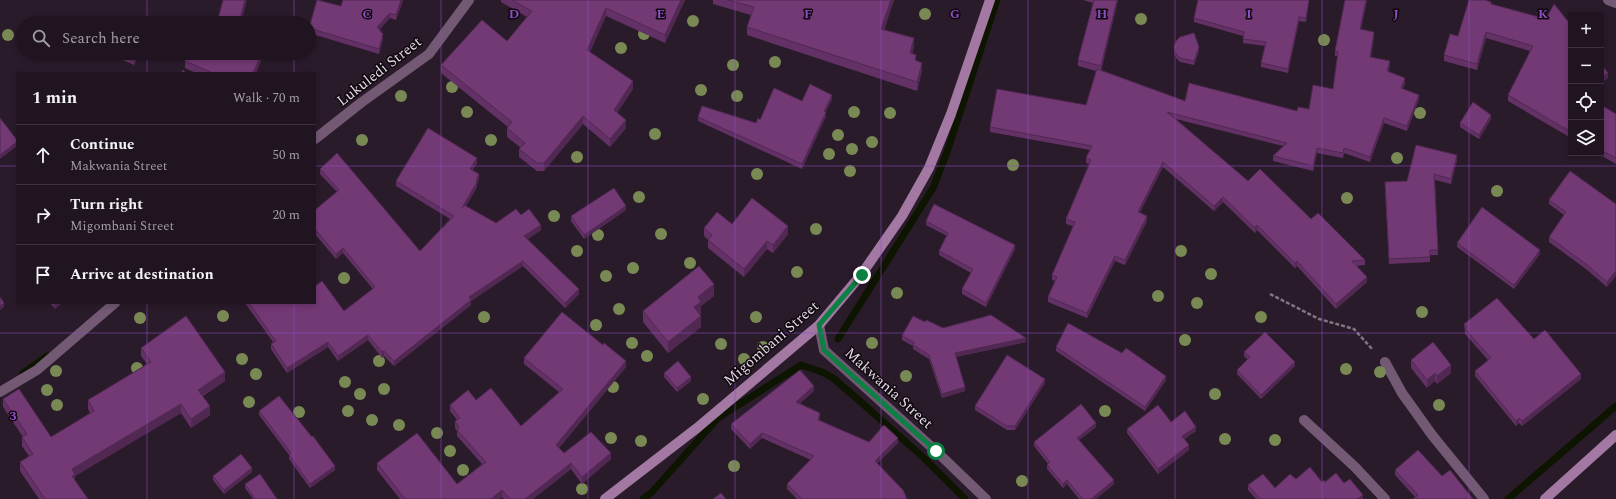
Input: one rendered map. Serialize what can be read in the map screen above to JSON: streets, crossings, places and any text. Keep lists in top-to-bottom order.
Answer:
{
  "streets": {
    "main road": ["Migombani Street"],
    "street": ["Lukuledi Street", "Makwania Street"]
  },
  "crossings": [
    ["Migombani Street", "Makwania Street"]
  ],
  "page": {
    "map_buttons": ["+", "−"],
    "search": "Search here",
    "heading": ["1 min", "Walk · 70 m"],
    "list": [
      ["Continue", "Makwania Street", "50 m"],
      ["Turn right", "Migombani Street", "20 m"],
      "Arrive at destination"
    ]
  },
  "grid": {
    "columns": [
      "C",
      "D",
      "E",
      "F",
      "G",
      "H",
      "I",
      "J",
      "K"
    ],
    "rows": ["3"]
  }
}
